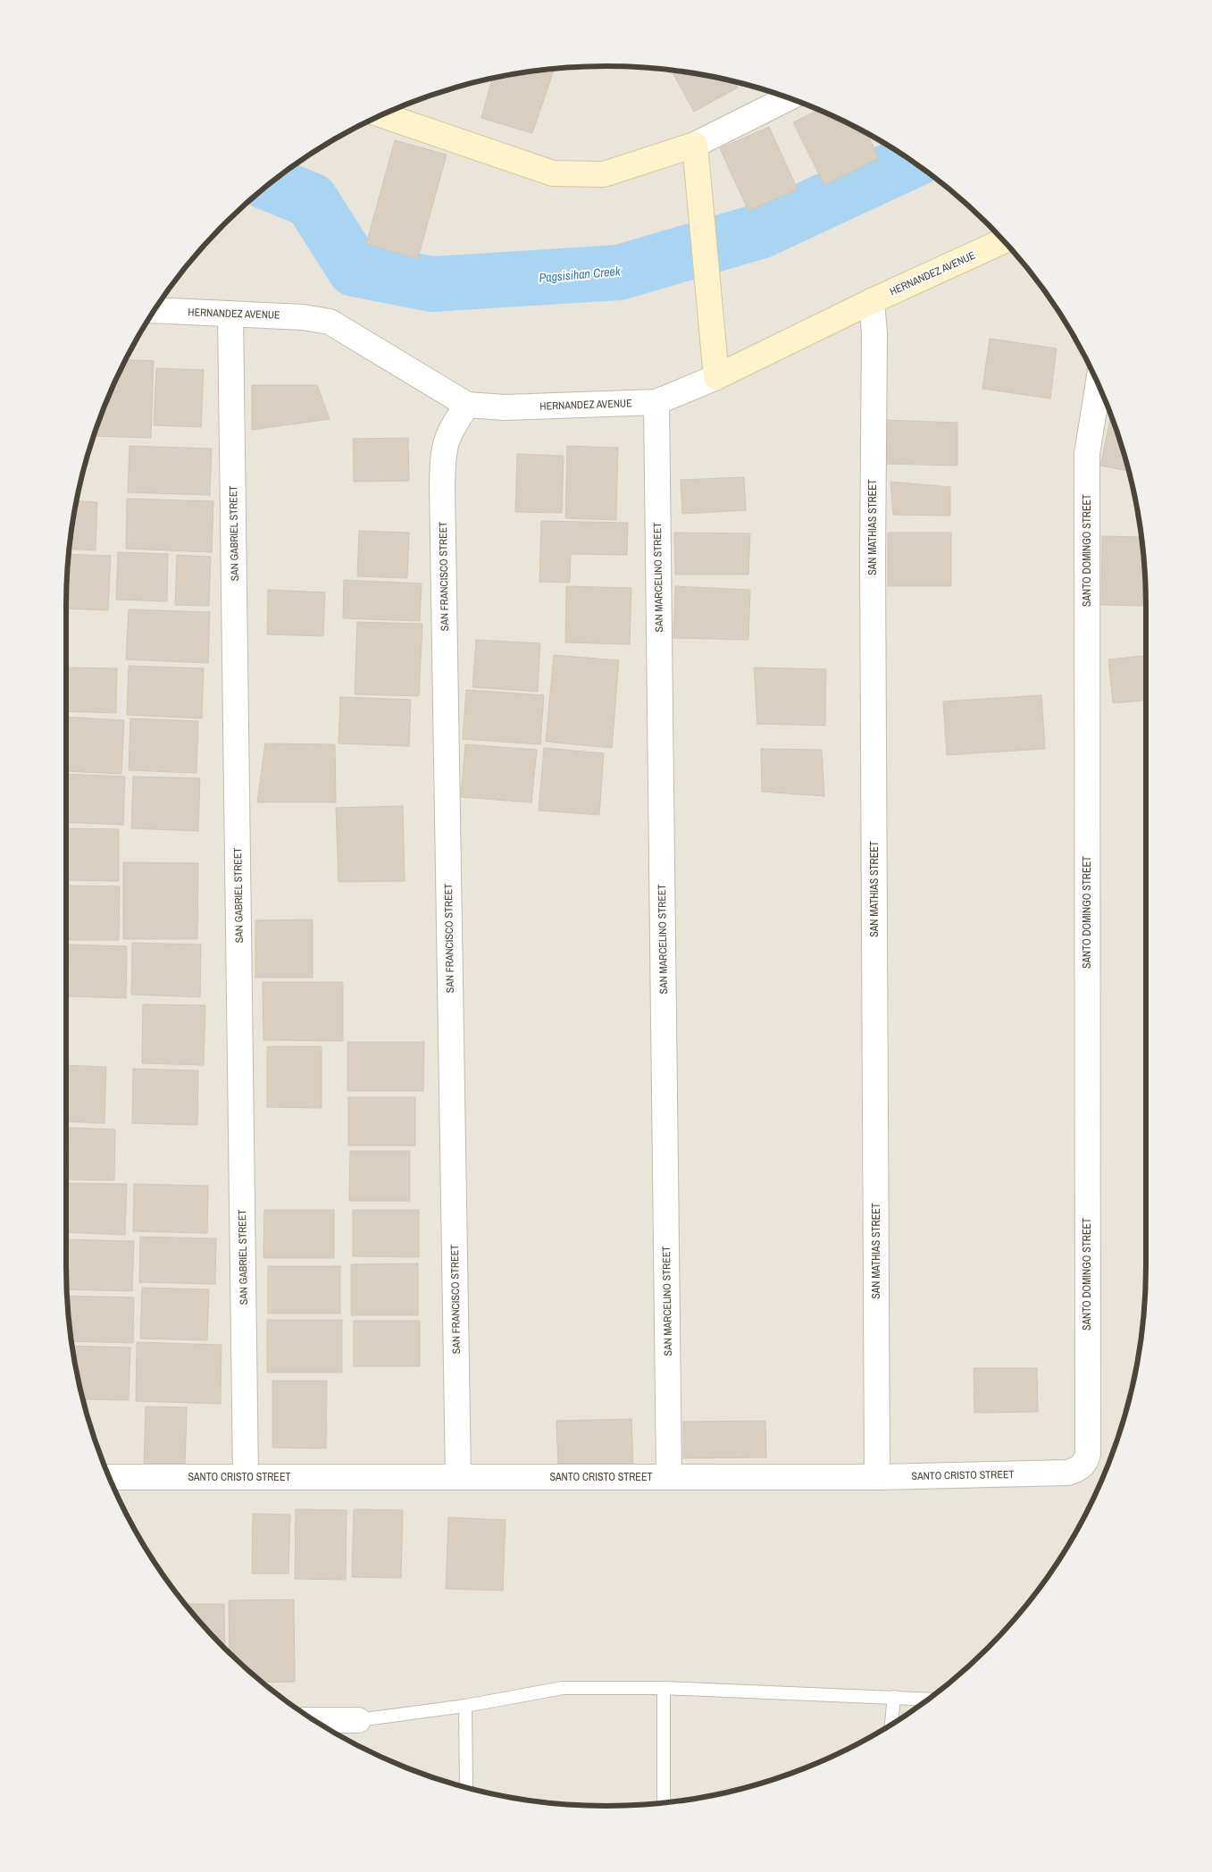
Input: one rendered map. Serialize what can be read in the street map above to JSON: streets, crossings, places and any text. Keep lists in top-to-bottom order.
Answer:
{
  "streets": {
    "street": [
      "HERNANDEZ AVENUE",
      "SAN MATHIAS STREET",
      "SAN GABRIEL STREET",
      "SANTO DOMINGO STREET",
      "SAN FRANCISCO STREET",
      "SAN MARCELINO STREET",
      "SANTO CRISTO STREET"
    ]
  },
  "crossings": [
    ["HERNANDEZ AVENUE", "SAN MATHIAS STREET"],
    ["HERNANDEZ AVENUE", "SAN GABRIEL STREET"],
    ["HERNANDEZ AVENUE", "SAN FRANCISCO STREET"],
    ["HERNANDEZ AVENUE", "SAN MARCELINO STREET"],
    ["SAN MATHIAS STREET", "SANTO CRISTO STREET"],
    ["SAN GABRIEL STREET", "SANTO CRISTO STREET"],
    ["SANTO DOMINGO STREET", "SANTO CRISTO STREET"],
    ["SAN FRANCISCO STREET", "SANTO CRISTO STREET"],
    ["SAN MARCELINO STREET", "SANTO CRISTO STREET"]
  ],
  "water": ["Pagsisihan Creek"]
}
